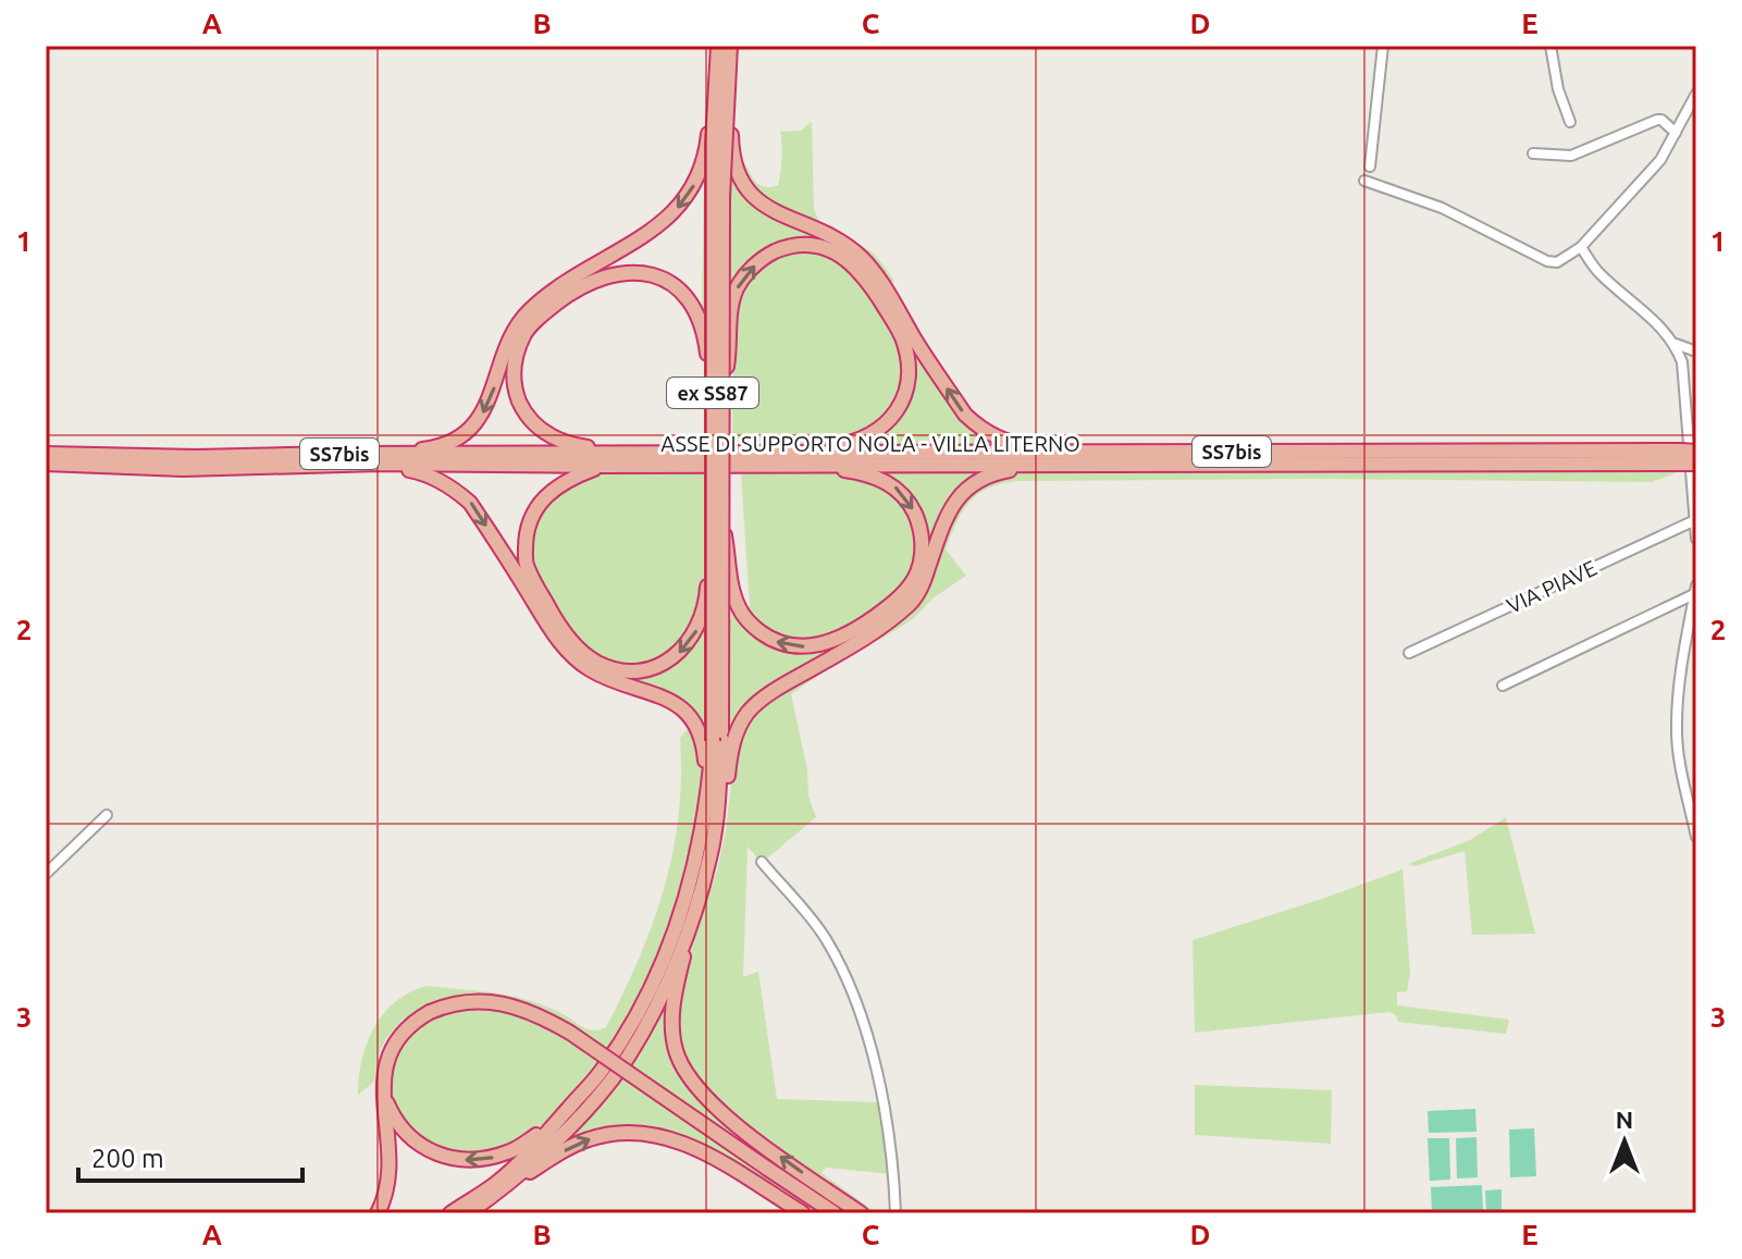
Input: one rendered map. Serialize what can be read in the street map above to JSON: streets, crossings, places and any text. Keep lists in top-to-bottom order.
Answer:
{
  "streets": {
    "highway": ["ex SS87", "ASSE DI SUPPORTO NOLA - VILLA LITERNO", "SS7bis"],
    "street": ["VIA PIAVE"]
  },
  "scale_bar": "200 m",
  "north": "top",
  "grid": {
    "columns": [
      "A",
      "B",
      "C",
      "D",
      "E"
    ],
    "rows": ["1", "2", "3"]
  }
}
